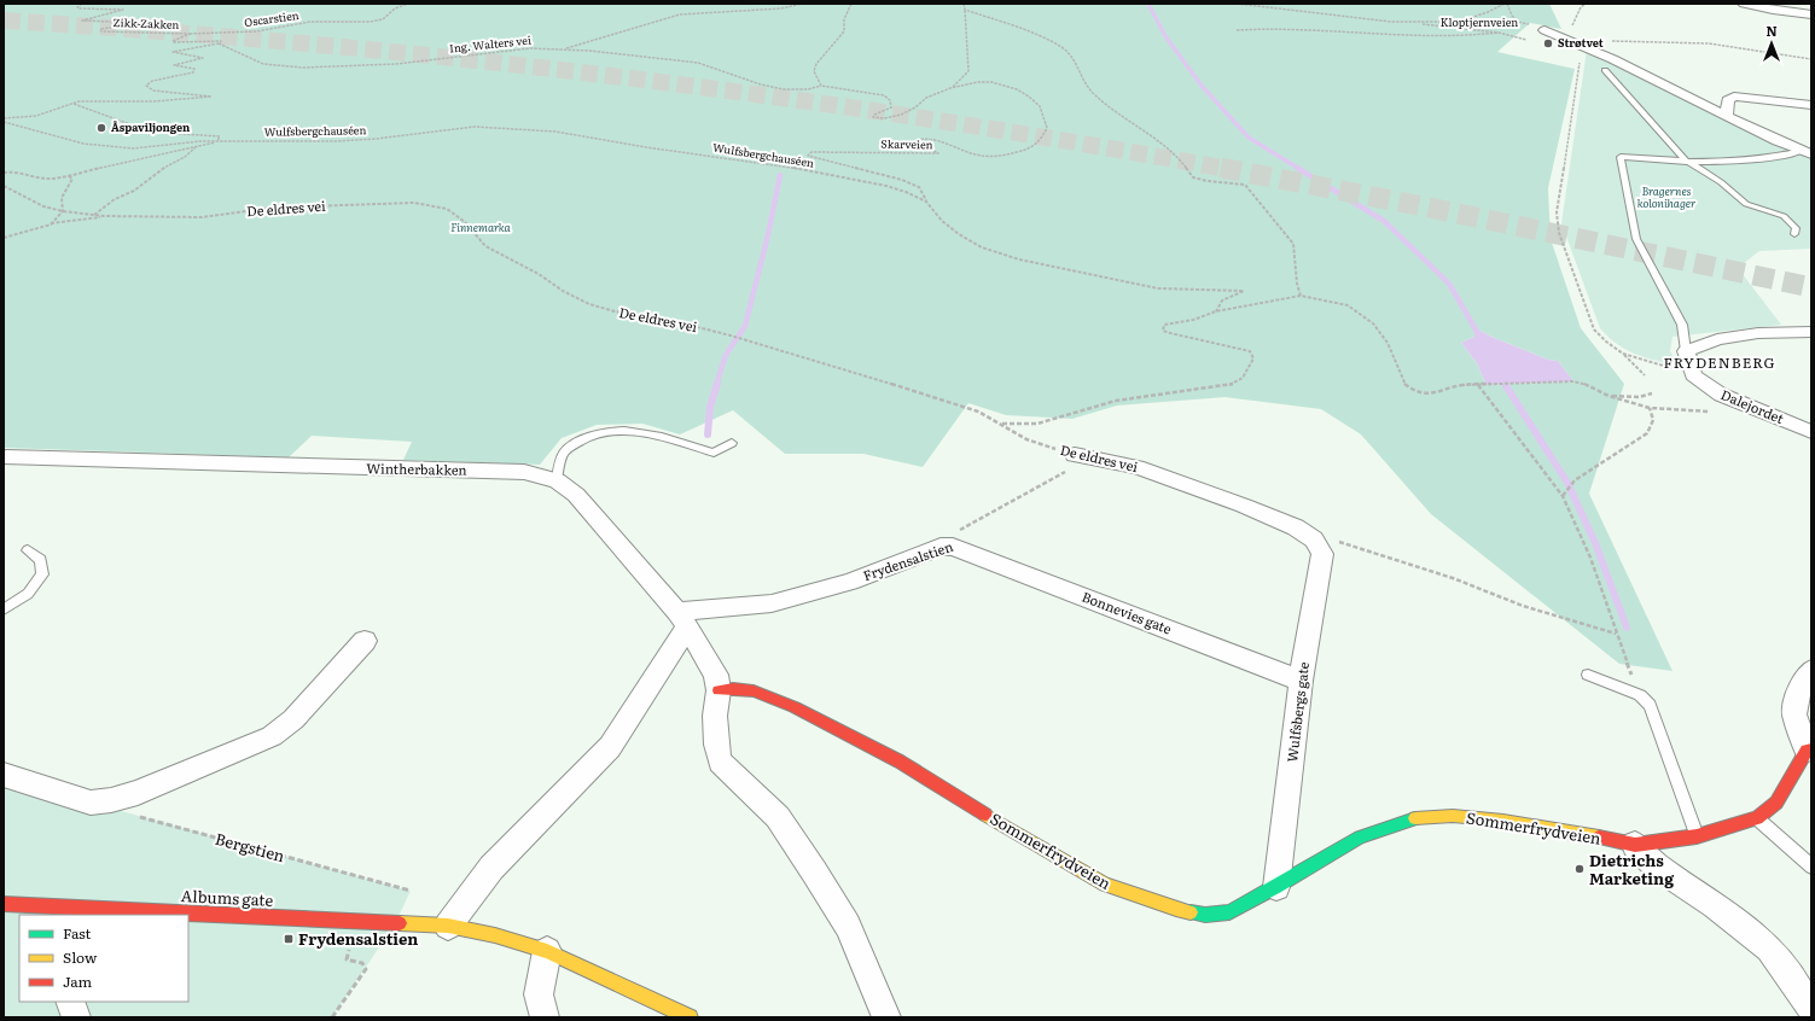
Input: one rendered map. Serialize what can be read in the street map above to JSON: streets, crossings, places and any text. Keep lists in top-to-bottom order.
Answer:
{
  "streets": {
    "street": [
      "De eldres vei",
      "Dalejordet",
      "Wintherbakken",
      "Frydensalstien",
      "Bonnevies gate",
      "Wulfsbergs gate",
      "Sommerfrydveien",
      "Albums gate"
    ],
    "path": [
      "Oscarstien",
      "Kloptjernveien",
      "Zikk-Zakken",
      "Ing. Walters vei",
      "Wulfsbergchauséen",
      "Skarveien",
      "Bergstien"
    ]
  },
  "crossings": [
    ["Oscarstien", "Zikk-Zakken"],
    ["Zikk-Zakken", "Ing. Walters vei"],
    ["Ing. Walters vei", "Skarveien"],
    ["Wulfsbergchauséen", "Skarveien"],
    ["De eldres vei", "Frydensalstien"],
    ["De eldres vei", "Wulfsbergs gate"],
    ["Wintherbakken", "Frydensalstien"],
    ["Wintherbakken", "Sommerfrydveien"],
    ["Frydensalstien", "Bonnevies gate"],
    ["Bonnevies gate", "Wulfsbergs gate"],
    ["Wulfsbergs gate", "Sommerfrydveien"]
  ],
  "districts": ["FRYDENBERG"],
  "parks": ["Bragernes kolonihager", "Finnemarka"],
  "places": {
    "other": ["Strøtvet", "Åspaviljongen", "Dietrichs Marketing"],
    "transit": ["Frydensalstien"]
  },
  "legend": ["Fast", "Slow", "Jam"],
  "north": "top"
}
